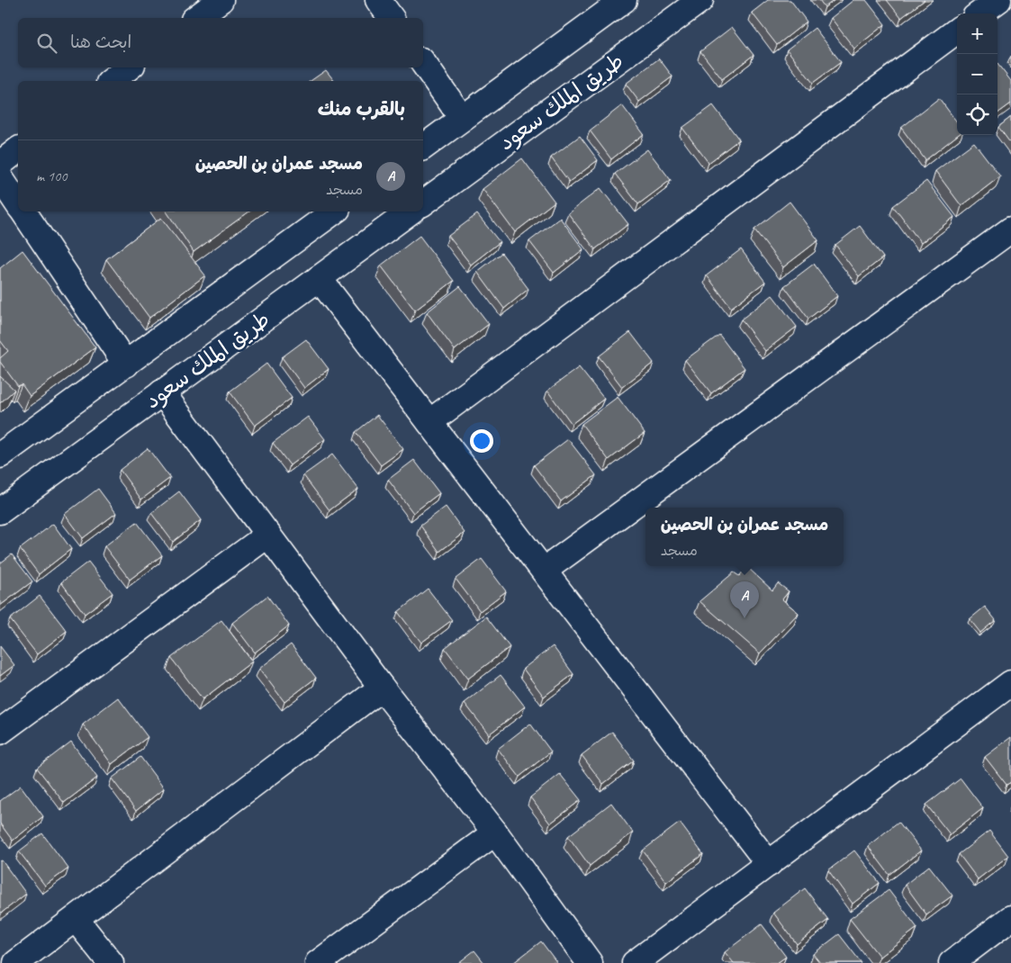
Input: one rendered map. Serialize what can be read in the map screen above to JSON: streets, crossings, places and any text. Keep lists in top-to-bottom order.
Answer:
{
  "streets": {
    "street": ["طريق الملك سعود"]
  },
  "page": {
    "map_buttons": ["+", "−"],
    "search": "ابحث هنا",
    "heading": "بالقرب منك",
    "list": [
      {
        "mark": "A",
        "name": "مسجد عمران بن الحصين",
        "note": "مسجد",
        "value": "100 m"
      }
    ],
    "popup": ["مسجد عمران بن الحصين", "مسجد"],
    "pins": "A"
  }
}
